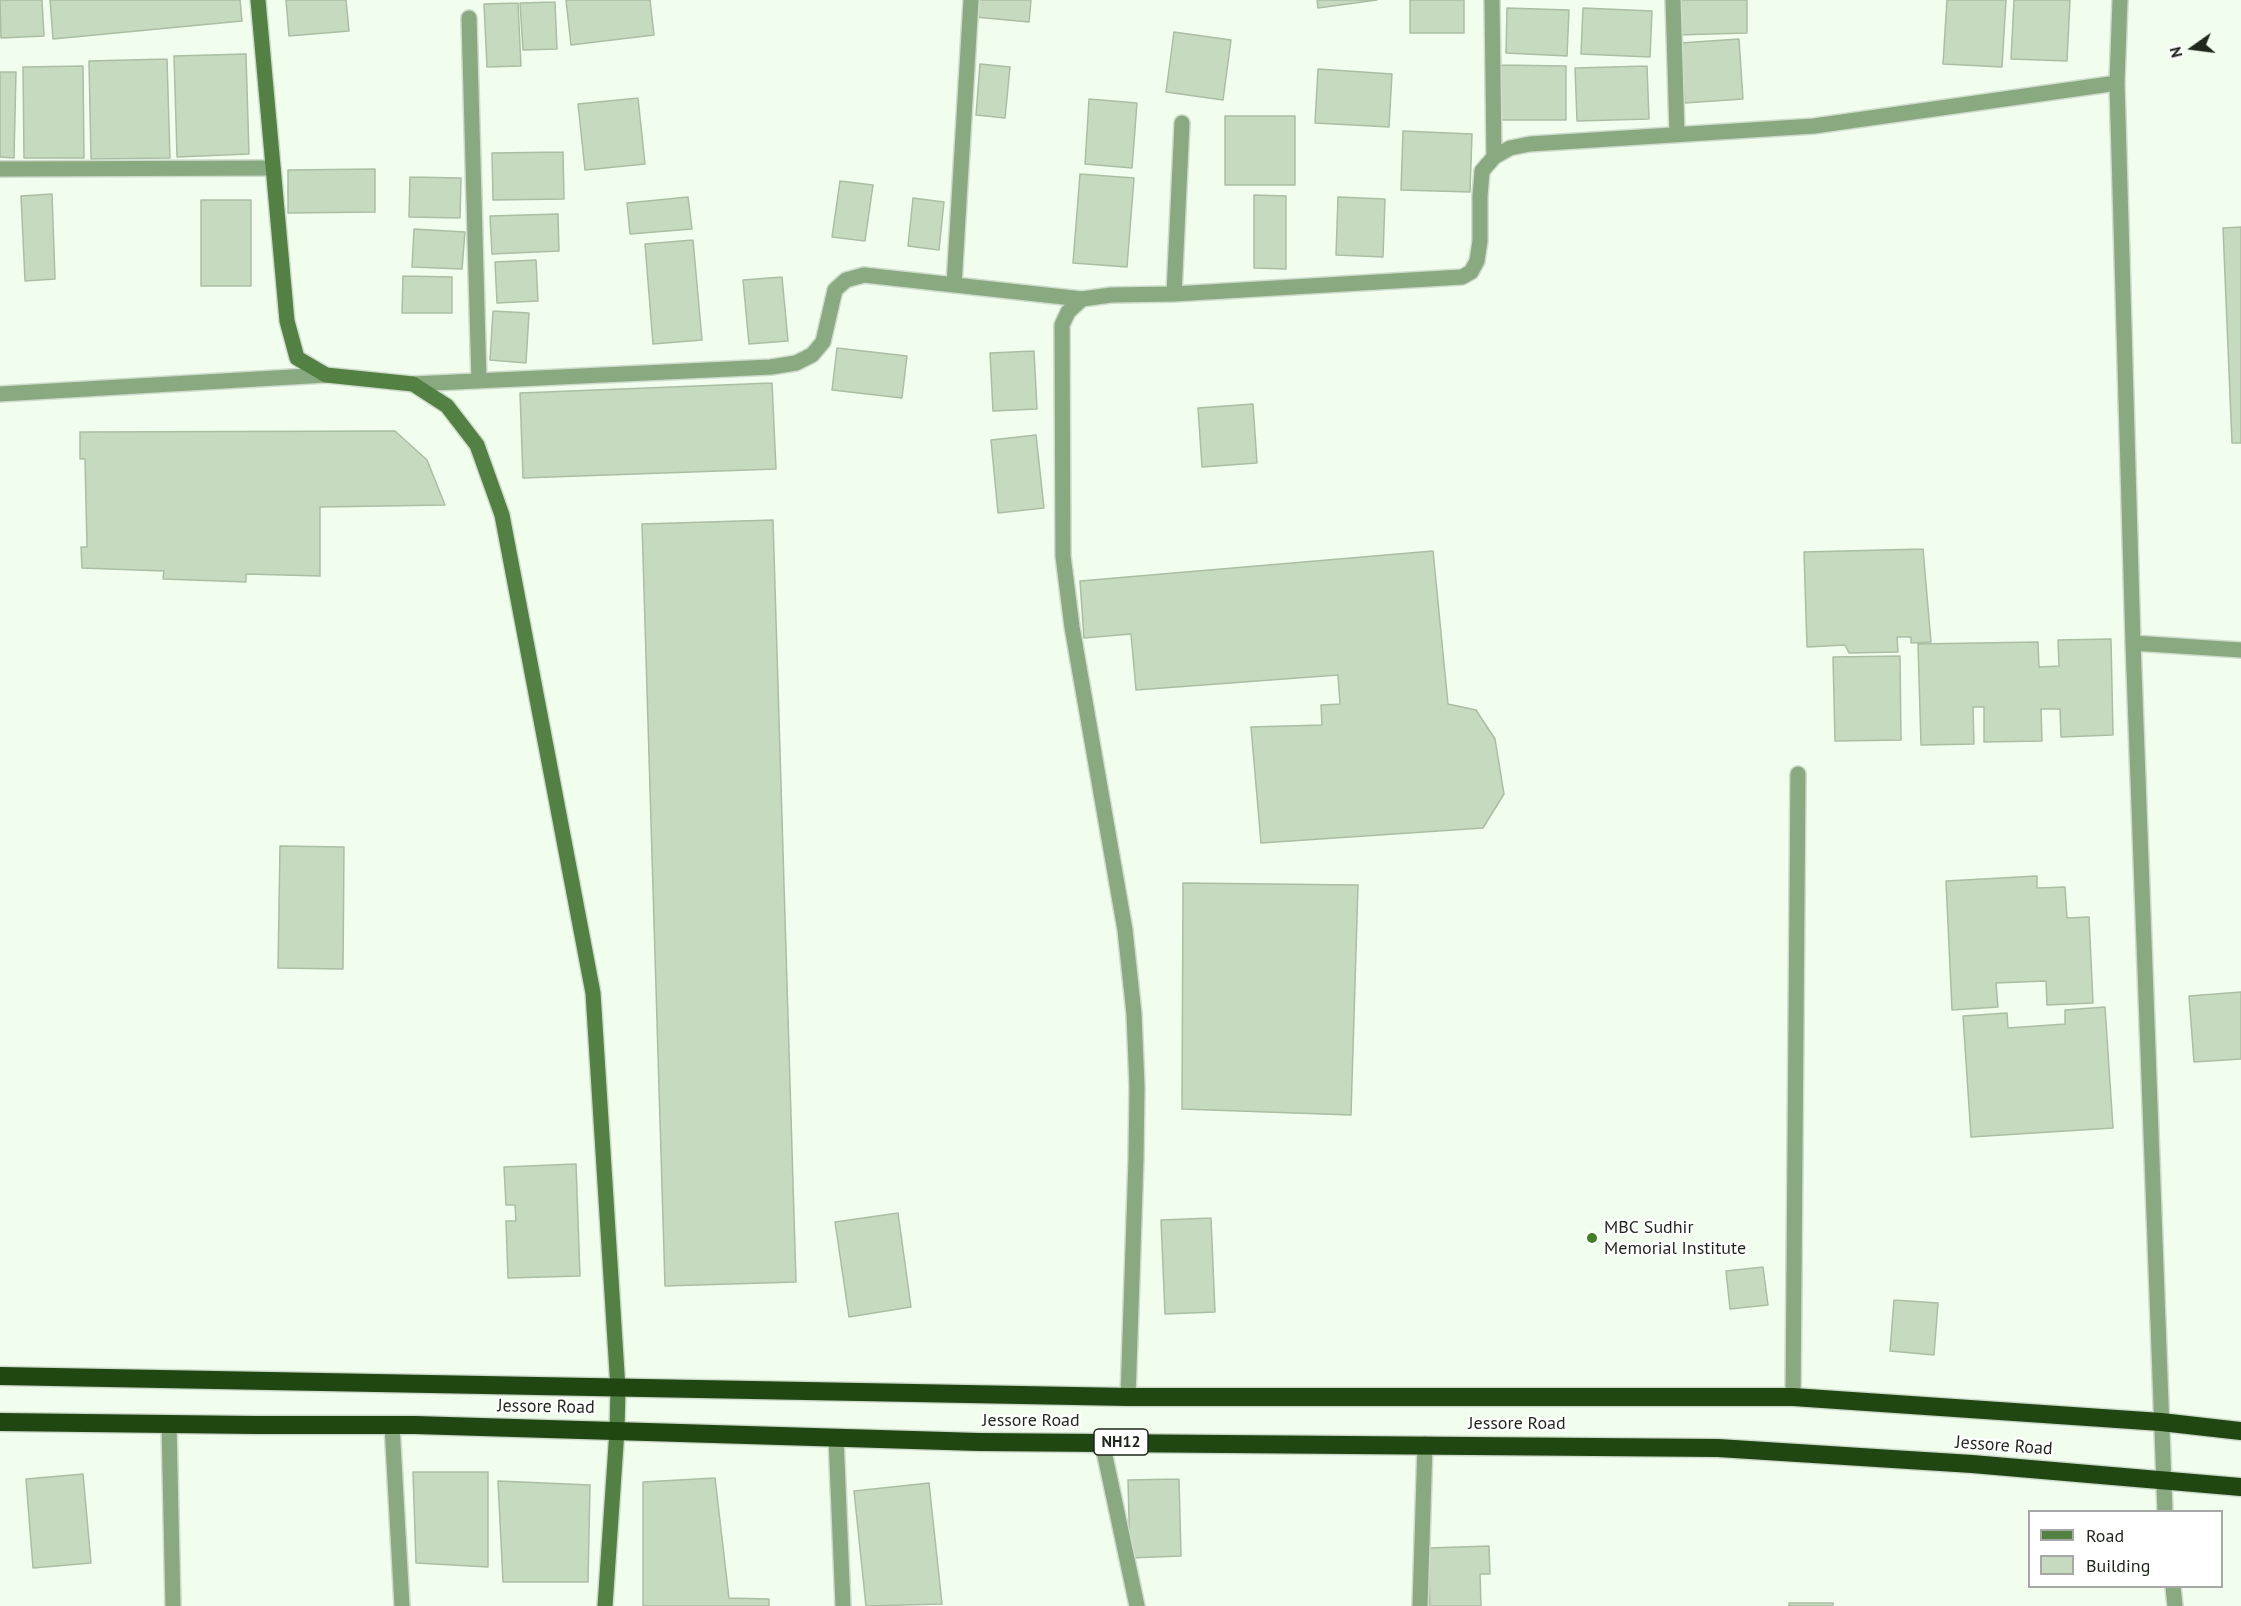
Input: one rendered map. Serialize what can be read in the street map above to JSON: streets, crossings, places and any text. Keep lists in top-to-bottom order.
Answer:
{
  "streets": {
    "highway": ["Jessore Road", "NH12"]
  },
  "places": ["MBC Sudhir Memorial Institute"],
  "legend": ["Road", "Building"],
  "north": "left"
}
